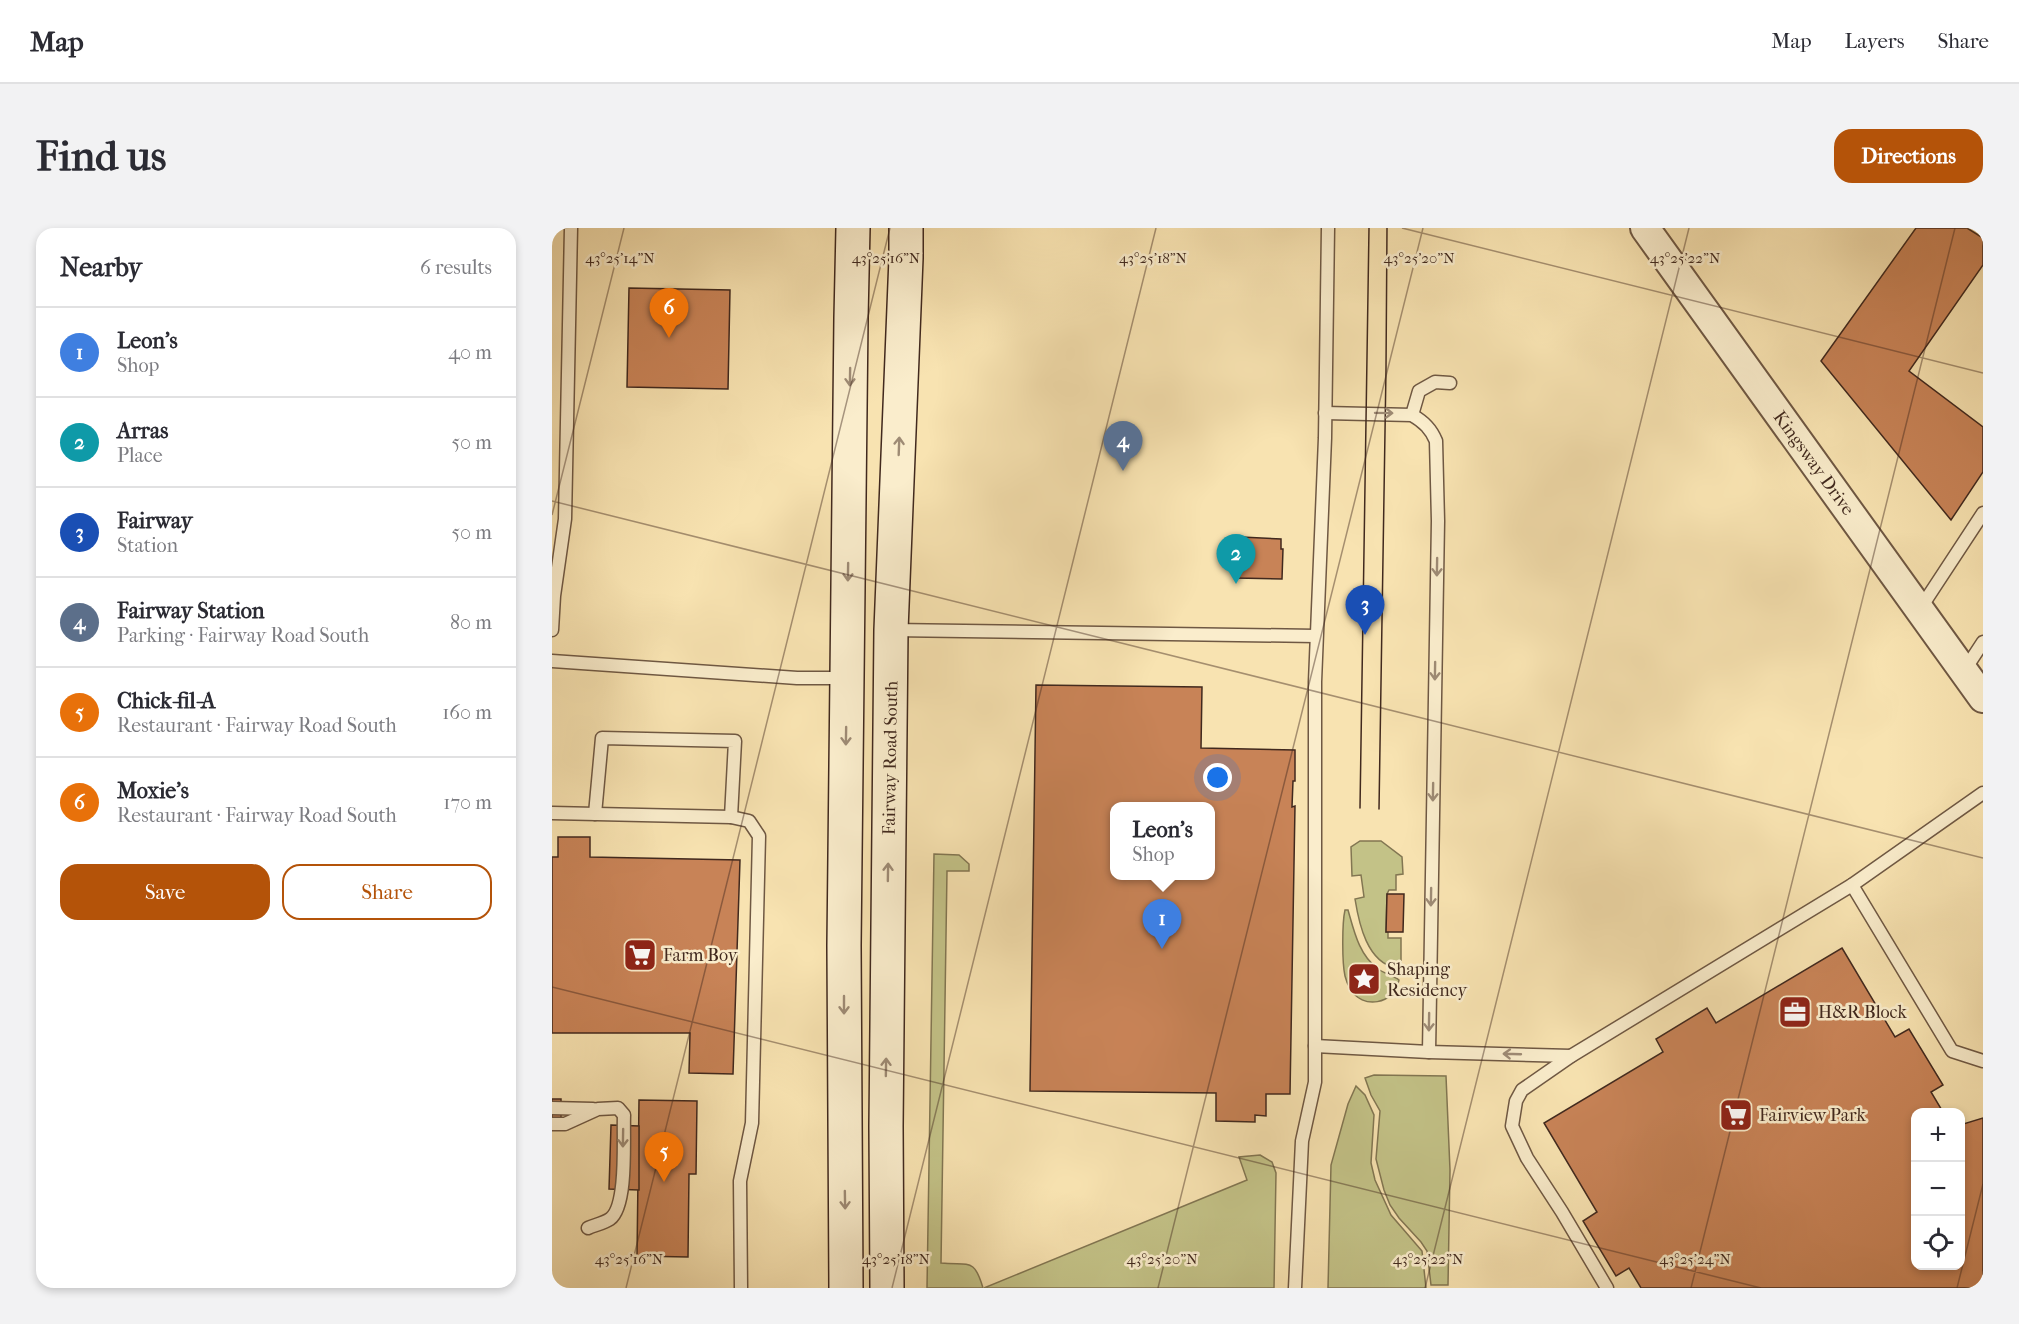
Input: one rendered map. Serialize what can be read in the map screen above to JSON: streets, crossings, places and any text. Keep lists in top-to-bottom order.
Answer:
{
  "streets": {
    "main road": ["Fairway Road South"],
    "street": ["Kingsway Drive"]
  },
  "places": {
    "supermarket": ["Farm Boy", "Fairview Park"],
    "place": ["Shaping Residency"],
    "office": ["H&R Block"]
  },
  "page": {
    "header": "Map",
    "nav": ["Map", "Layers", "Share"],
    "buttons": [
      "Directions",
      ["Save", "Share"]
    ],
    "title": "Find us",
    "heading": ["Nearby", "6 results"],
    "pins": [
      "6",
      "4",
      "2",
      "3",
      "1",
      "5"
    ],
    "list": [
      {
        "mark": "1",
        "name": "Leon's",
        "note": "Shop",
        "value": "40 m"
      },
      {
        "mark": "2",
        "name": "Arras",
        "note": "Place",
        "value": "50 m"
      },
      {
        "mark": "3",
        "name": "Fairway",
        "note": "Station",
        "value": "50 m"
      },
      {
        "mark": "4",
        "name": "Fairway Station",
        "note": "Parking · Fairway Road South",
        "value": "80 m"
      },
      {
        "mark": "5",
        "name": "Chick-fil-A",
        "note": "Restaurant · Fairway Road South",
        "value": "160 m"
      },
      {
        "mark": "6",
        "name": "Moxie's",
        "note": "Restaurant · Fairway Road South",
        "value": "170 m"
      }
    ],
    "popup": ["Leon's", "Shop"],
    "map_buttons": ["+", "−"]
  },
  "coordinates": [
    "43°25'14\"N",
    "43°25'16\"N",
    "43°25'18\"N",
    "43°25'22\"N",
    "43°25'20\"N",
    "43°25'24\"N"
  ]
}
